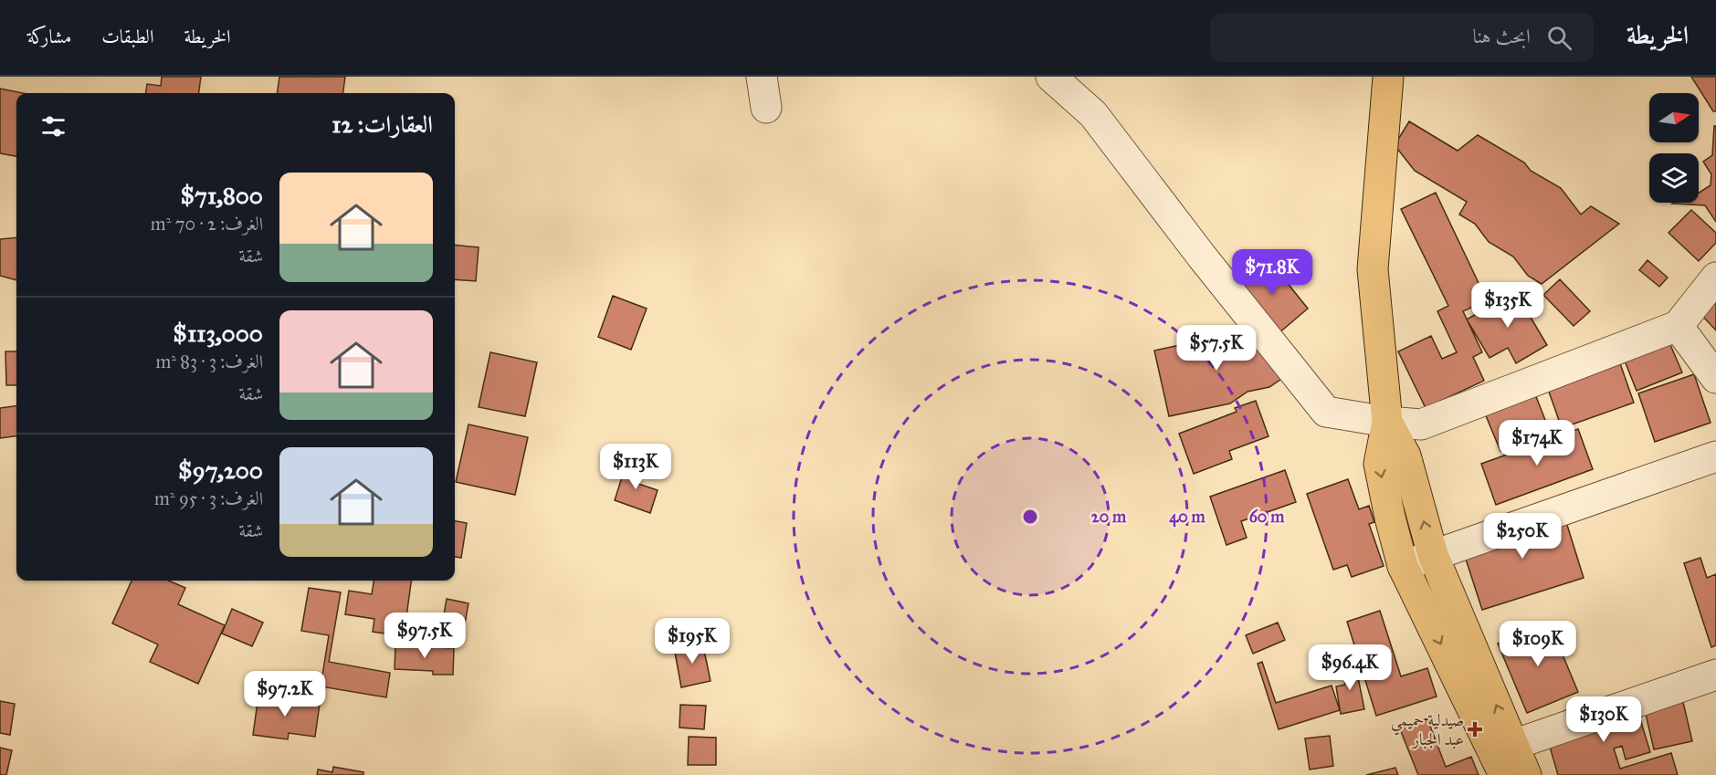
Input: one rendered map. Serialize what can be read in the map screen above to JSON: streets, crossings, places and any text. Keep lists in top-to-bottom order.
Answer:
{
  "places": {
    "health": ["صيدلية حميمي عبد الجبار"]
  },
  "north": "right",
  "page": {
    "header": "الخريطة",
    "search": "ابحث هنا",
    "nav": ["الخريطة", "الطبقات", "مشاركة"],
    "heading": "العقارات: 12",
    "list": [
      {
        "name": "$71,800",
        "note": "الغرف: 2 · 70 m² · شقة"
      },
      {
        "name": "$113,000",
        "note": "الغرف: 3 · 83 m² · شقة"
      },
      {
        "name": "$97,200",
        "note": "الغرف: 3 · 95 m² · شقة"
      }
    ],
    "price": [
      "$71.8K",
      "$135K",
      "$57.5K",
      "$174K",
      "$113K",
      "$250K",
      "$97.5K",
      "$195K",
      "$109K",
      "$96.4K",
      "$97.2K",
      "$130K"
    ]
  },
  "rings": ["20 m", "40 m", "60 m"]
}
